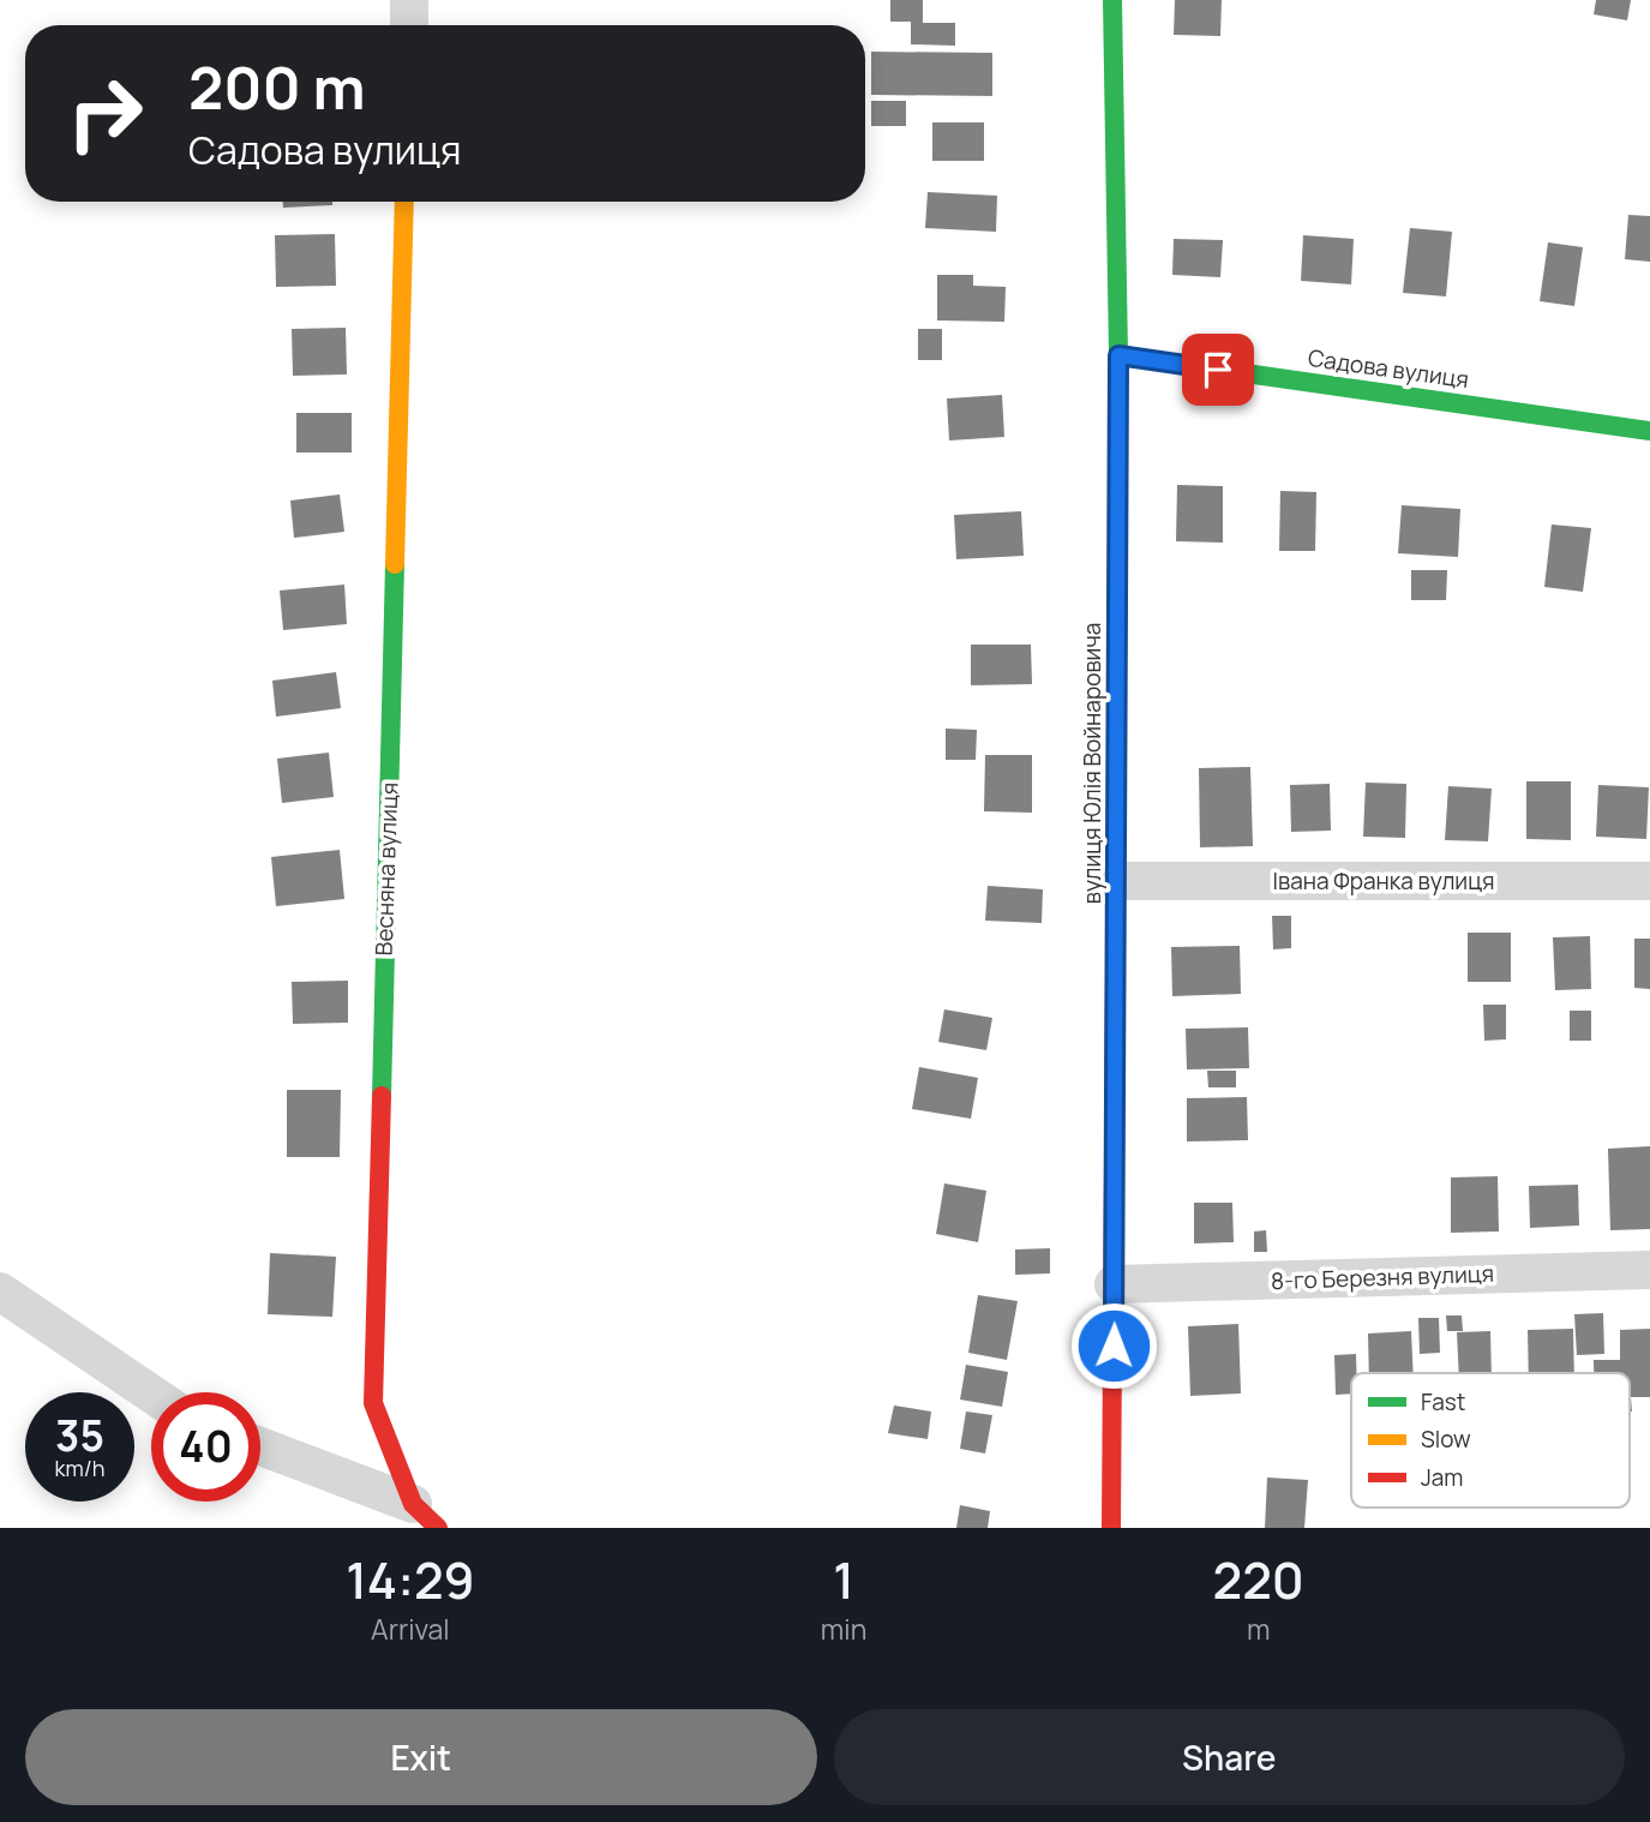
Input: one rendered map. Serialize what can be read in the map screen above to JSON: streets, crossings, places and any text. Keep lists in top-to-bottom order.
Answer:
{
  "streets": {
    "street": [
      "Садова вулиця",
      "вулиця Юлія Войнаровича",
      "Весняна вулиця",
      "Івана Франка вулиця",
      "8-го Березня вулиця"
    ]
  },
  "crossings": [
    ["Садова вулиця", "вулиця Юлія Войнаровича"],
    ["вулиця Юлія Войнаровича", "Івана Франка вулиця"],
    ["вулиця Юлія Войнаровича", "8-го Березня вулиця"]
  ],
  "legend": ["Fast", "Slow", "Jam"],
  "page": {
    "turn": ["200 m", "Садова вулиця"],
    "speed": "35 km/h",
    "limit": "40",
    "eta": [
      "14:29",
      "Arrival",
      "1",
      "min",
      "220",
      "m"
    ],
    "buttons": ["Exit", "Share"]
  }
}
